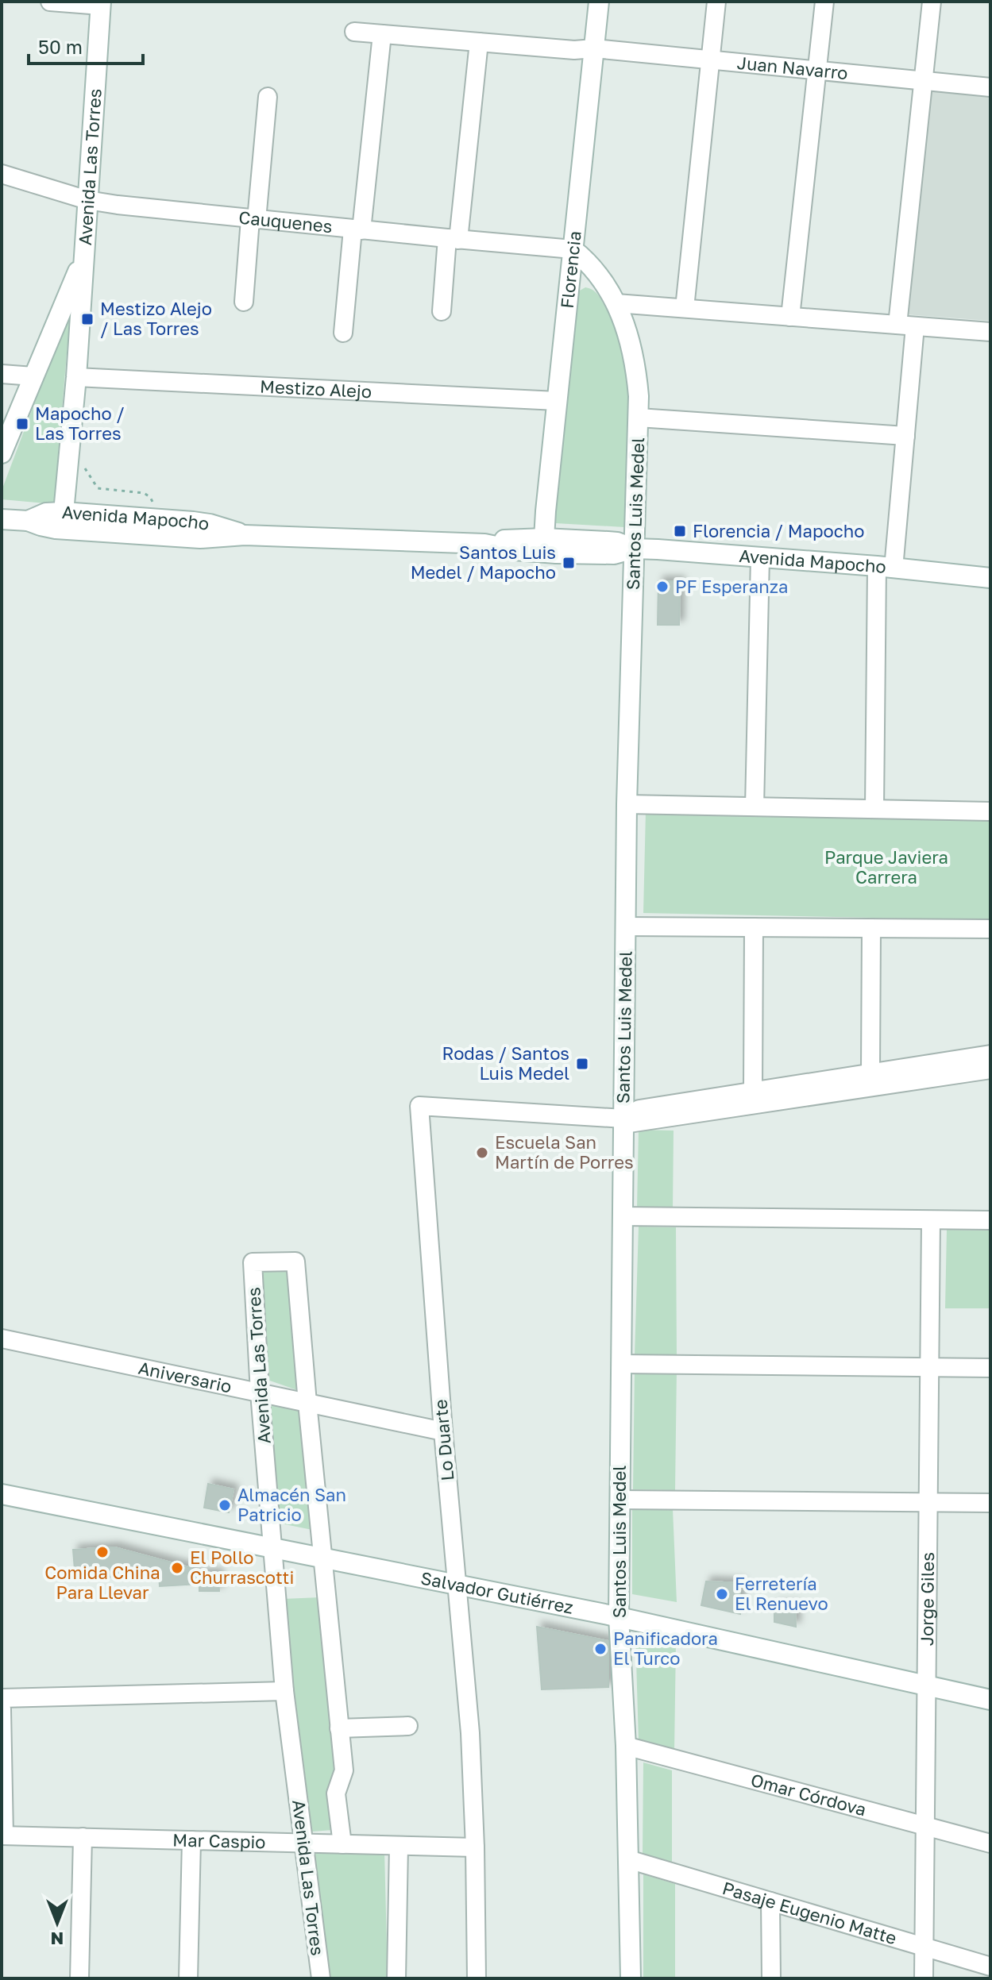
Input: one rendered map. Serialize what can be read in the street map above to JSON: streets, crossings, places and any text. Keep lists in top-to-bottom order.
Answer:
{
  "streets": {
    "main road": [
      "Avenida Las Torres",
      "Florencia",
      "Santos Luis Medel",
      "Avenida Mapocho",
      "Salvador Gutiérrez"
    ],
    "street": [
      "Juan Navarro",
      "Cauquenes",
      "Mestizo Alejo",
      "Aniversario",
      "Lo Duarte",
      "Jorge Giles",
      "Omar Córdova",
      "Mar Caspio",
      "Pasaje Eugenio Matte"
    ]
  },
  "crossings": [
    ["Juan Navarro", "Florencia"],
    ["Avenida Las Torres", "Cauquenes"],
    ["Avenida Las Torres", "Mestizo Alejo"],
    ["Avenida Las Torres", "Avenida Mapocho"],
    ["Avenida Las Torres", "Aniversario"],
    ["Avenida Las Torres", "Salvador Gutiérrez"],
    ["Avenida Las Torres", "Mar Caspio"],
    ["Cauquenes", "Florencia"],
    ["Cauquenes", "Santos Luis Medel"],
    ["Florencia", "Mestizo Alejo"],
    ["Florencia", "Santos Luis Medel"],
    ["Florencia", "Avenida Mapocho"],
    ["Santos Luis Medel", "Avenida Mapocho"],
    ["Santos Luis Medel", "Lo Duarte"],
    ["Santos Luis Medel", "Salvador Gutiérrez"],
    ["Santos Luis Medel", "Omar Córdova"],
    ["Santos Luis Medel", "Pasaje Eugenio Matte"],
    ["Aniversario", "Lo Duarte"],
    ["Lo Duarte", "Salvador Gutiérrez"],
    ["Lo Duarte", "Mar Caspio"],
    ["Salvador Gutiérrez", "Jorge Giles"],
    ["Jorge Giles", "Omar Córdova"],
    ["Jorge Giles", "Pasaje Eugenio Matte"]
  ],
  "parks": ["Parque Javiera Carrera"],
  "places": {
    "transit": [
      "Mestizo Alejo / Las Torres",
      "Mapocho / Las Torres",
      "Florencia / Mapocho",
      "Santos Luis Medel / Mapocho",
      "Rodas / Santos Luis Medel"
    ],
    "other": [
      "PF Esperanza",
      "Escuela San Martín de Porres",
      "Almacén San Patricio",
      "Comida China Para Llevar",
      "El Pollo Churrascotti",
      "Ferretería El Renuevo",
      "Panificadora El Turco"
    ]
  },
  "scale_bar": "50 m",
  "north": "bottom"
}
